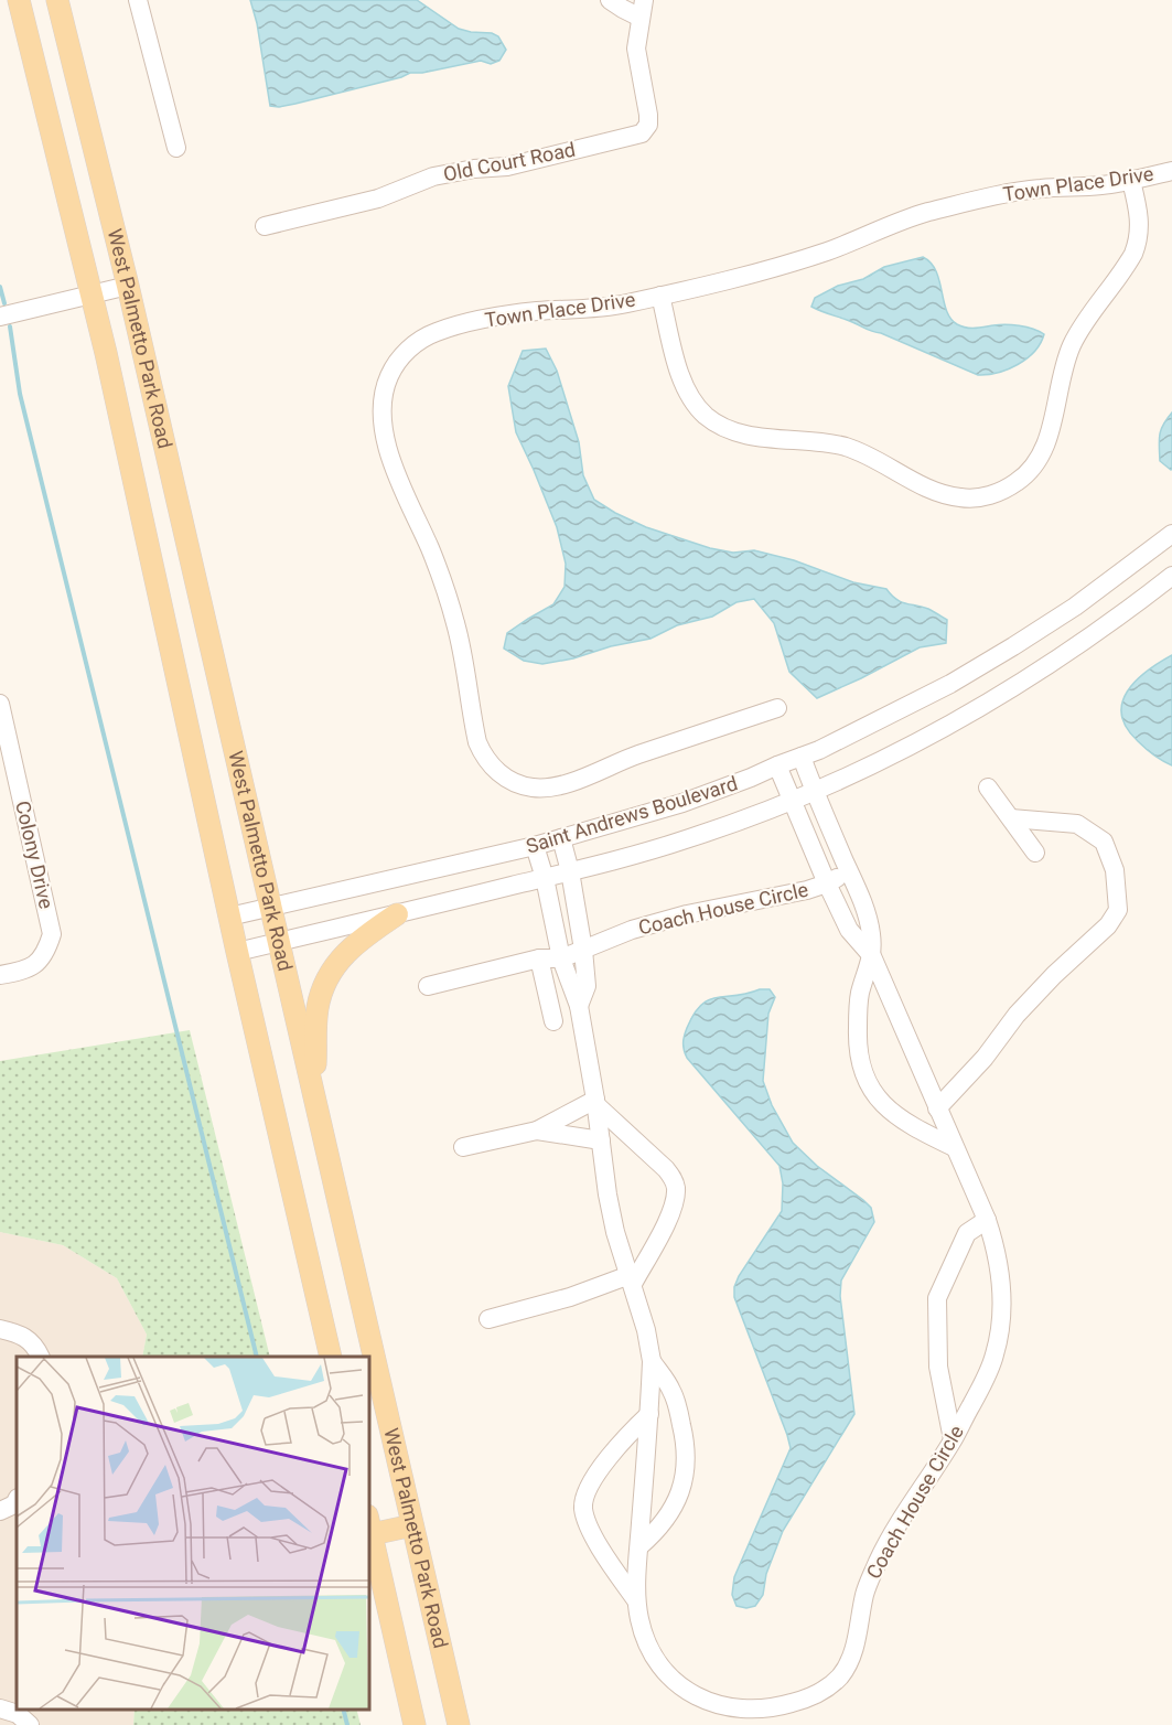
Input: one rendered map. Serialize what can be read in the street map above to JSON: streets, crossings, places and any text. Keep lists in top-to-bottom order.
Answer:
{
  "streets": {
    "main road": ["West Palmetto Park Road"],
    "street": [
      "Old Court Road",
      "Town Place Drive",
      "Saint Andrews Boulevard",
      "Colony Drive",
      "Coach House Circle"
    ]
  },
  "crossings": [
    ["West Palmetto Park Road", "Saint Andrews Boulevard"],
    ["Saint Andrews Boulevard", "Coach House Circle"]
  ]
}
